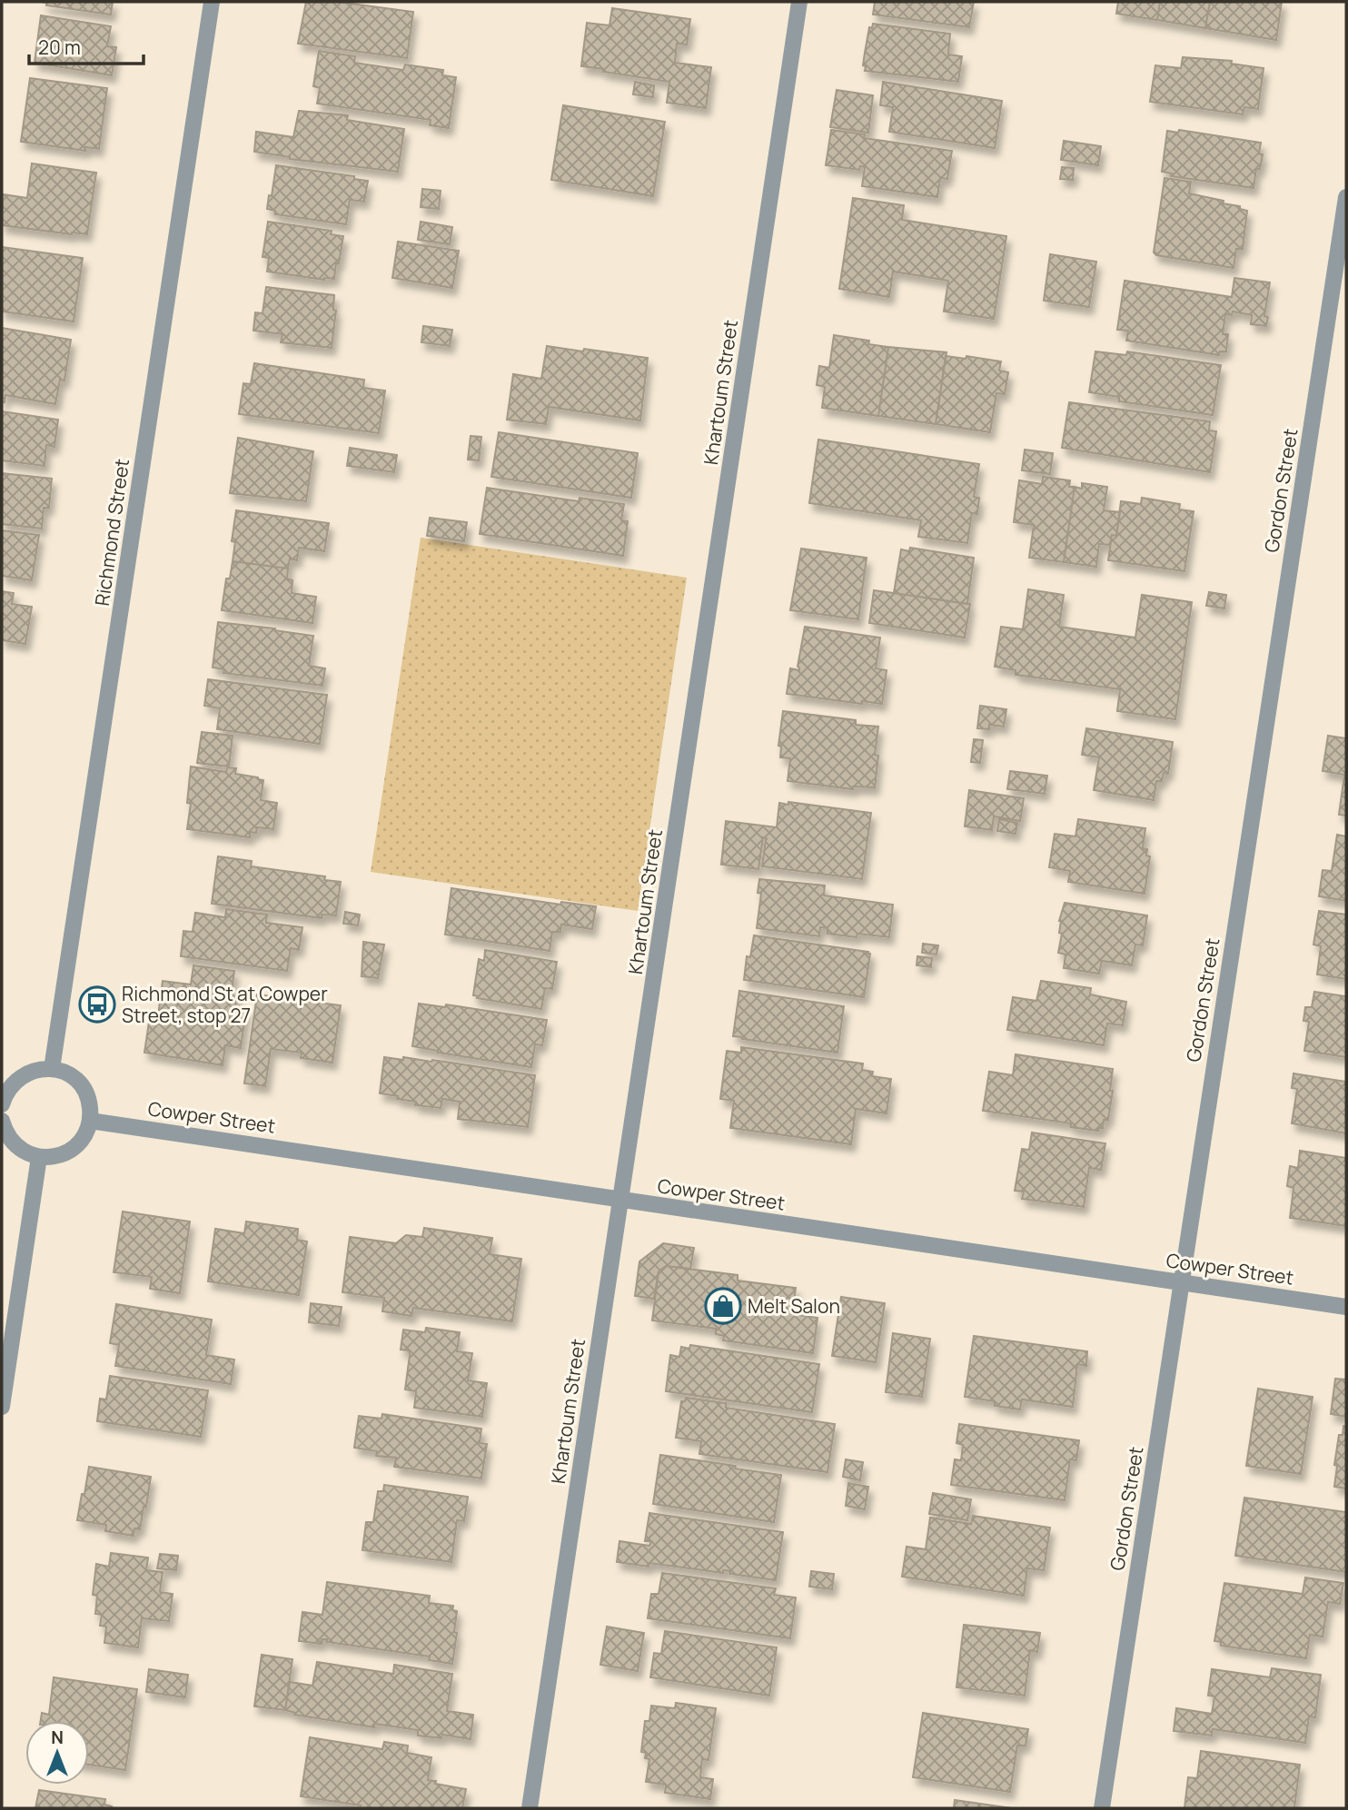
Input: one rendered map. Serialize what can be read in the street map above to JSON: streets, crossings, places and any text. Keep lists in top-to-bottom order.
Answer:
{
  "streets": {
    "street": [
      "Khartoum Street",
      "Gordon Street",
      "Richmond Street",
      "Cowper Street"
    ]
  },
  "crossings": [
    ["Khartoum Street", "Cowper Street"],
    ["Gordon Street", "Cowper Street"]
  ],
  "places": {
    "bus stop": ["Richmond St at Cowper Street, stop 27"],
    "shop": ["Melt Salon"]
  },
  "scale_bar": "20 m",
  "north": "top"
}
